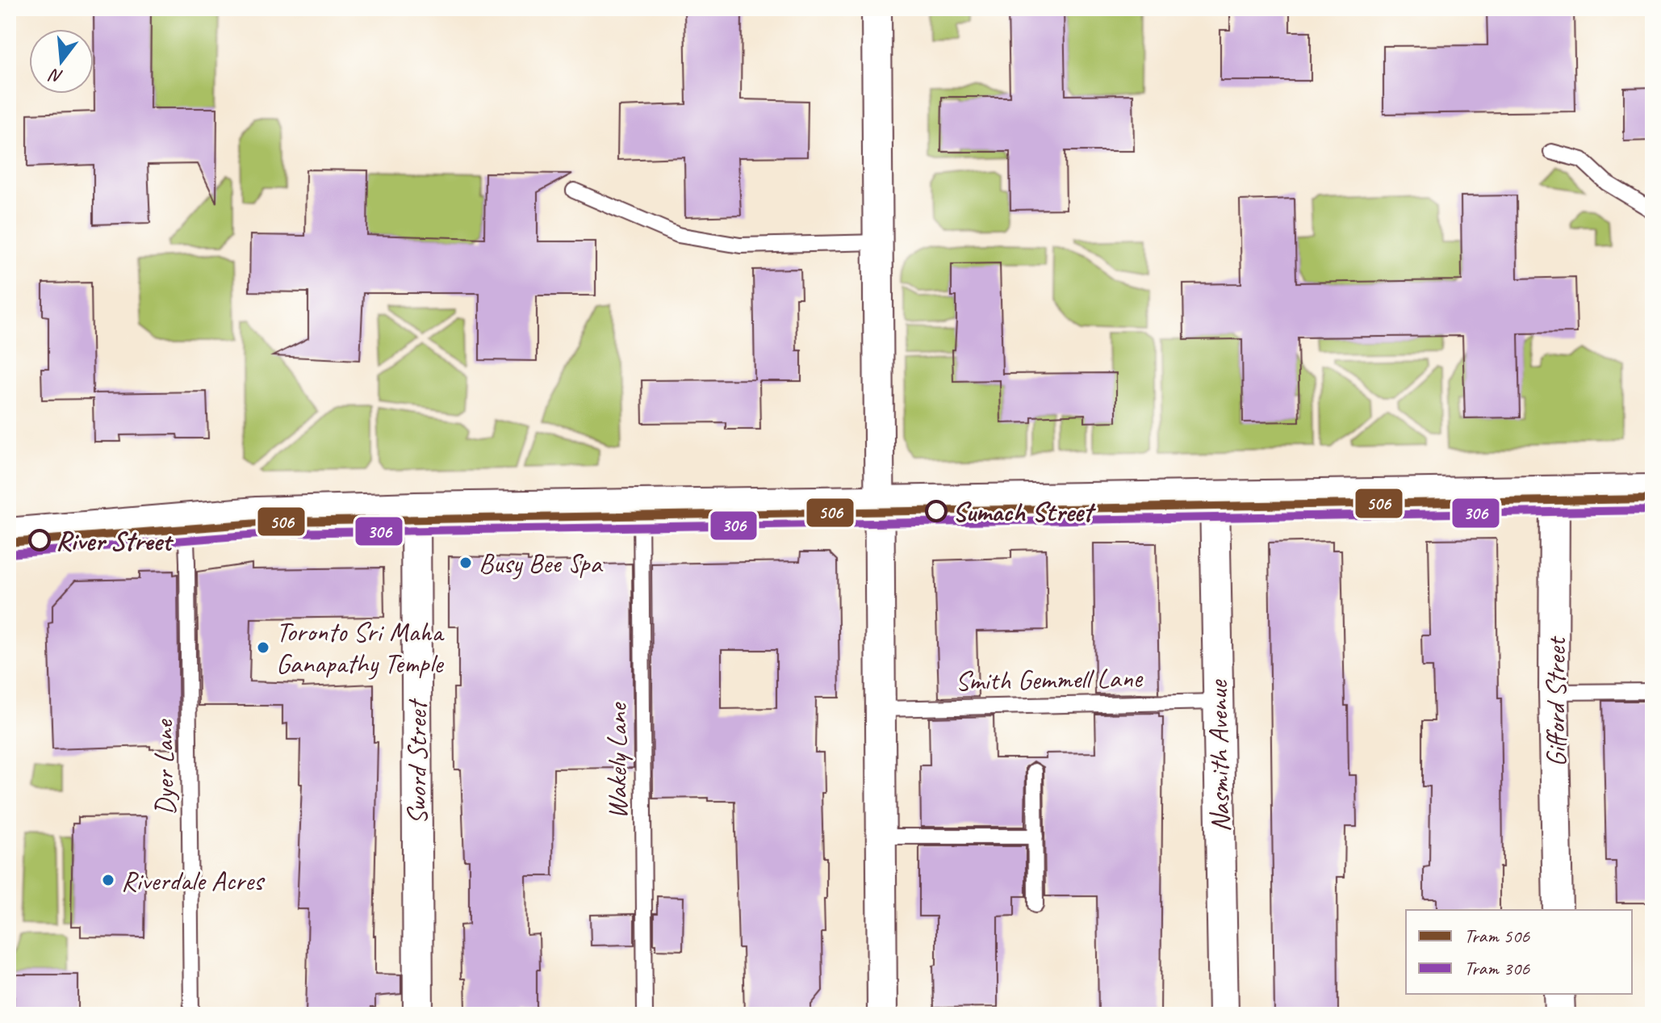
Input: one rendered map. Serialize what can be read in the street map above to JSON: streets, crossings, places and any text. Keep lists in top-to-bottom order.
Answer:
{
  "streets": {
    "street": ["Gifford Street", "Nasmith Avenue", "Sword Street"],
    "lane": ["Smith Gemmell Lane", "Wakely Lane", "Dyer Lane"]
  },
  "crossings": [
    ["Smith Gemmell Lane", "Nasmith Avenue"]
  ],
  "places": [
    "Sumach Street",
    "River Street",
    "Busy Bee Spa",
    "Toronto Sri Maha Ganapathy Temple",
    "Riverdale Acres"
  ],
  "lines": ["tram line 506", "tram line 306"],
  "legend": ["Tram 506", "Tram 306"],
  "north": "bottom"
}
